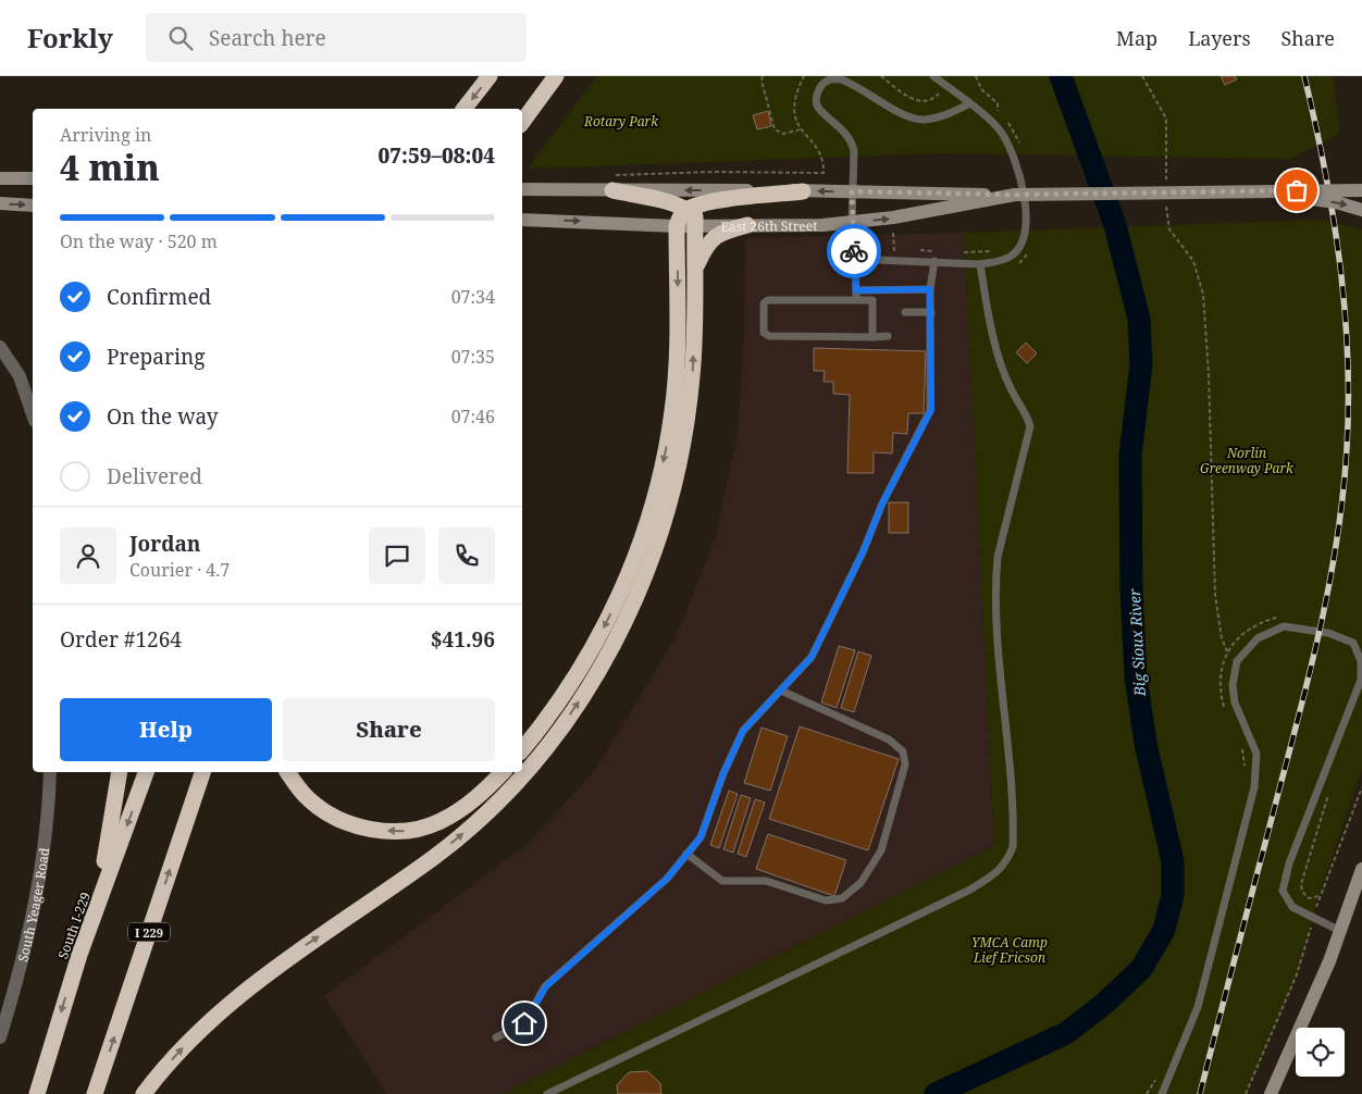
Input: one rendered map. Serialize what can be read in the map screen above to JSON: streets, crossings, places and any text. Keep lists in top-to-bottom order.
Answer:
{
  "streets": {
    "highway": ["South I-229", "I 229"],
    "main road": ["East 26th Street"],
    "street": ["South Yeager Road"]
  },
  "water": ["Big Sioux River"],
  "parks": ["Rotary Park", "Norlin Greenway Park", "YMCA Camp Lief Ericson"],
  "page": {
    "header": "Forkly",
    "search": "Search here",
    "nav": ["Map", "Layers", "Share"],
    "heading": ["4 min", "Arriving in", "07:59–08:04"],
    "panel": [
      "Jordan",
      "Courier · 4.7",
      "Order #1264",
      "$41.96"
    ],
    "bar": "On the way · 520 m",
    "list": [
      ["Confirmed", "07:34"],
      ["Preparing", "07:35"],
      ["On the way", "07:46"],
      "Delivered"
    ],
    "buttons": ["Help", "Share"]
  }
}
